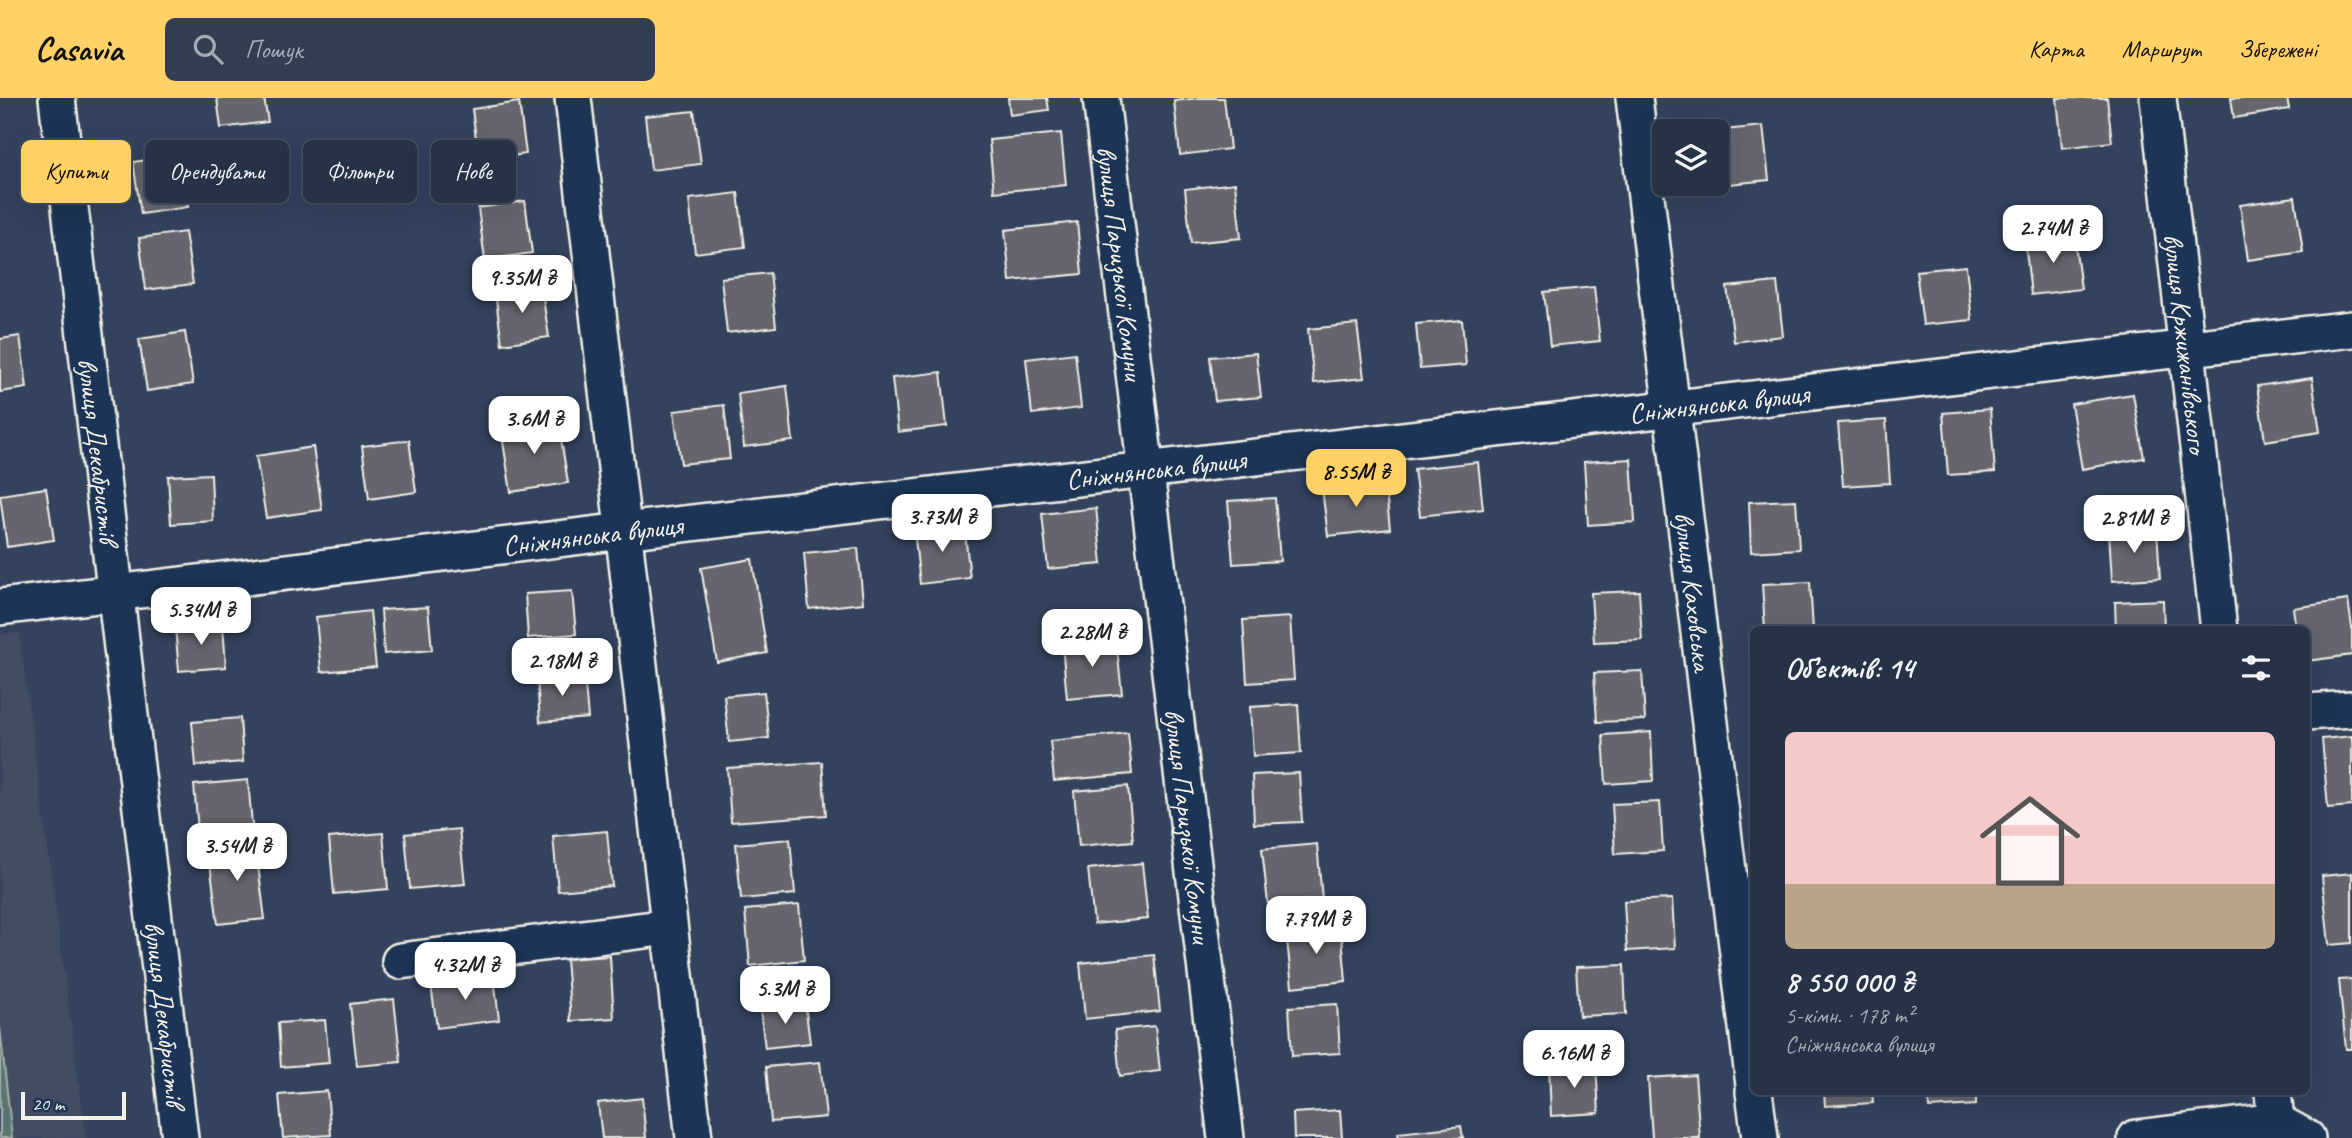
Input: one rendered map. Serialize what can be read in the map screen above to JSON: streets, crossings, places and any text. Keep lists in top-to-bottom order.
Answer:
{
  "streets": {
    "street": [
      "вулиця Паризької Комуни",
      "вулиця Кржижанівського",
      "Сніжнянська вулиця",
      "вулиця Декабристів",
      "вулиця Каховська"
    ]
  },
  "crossings": [
    ["вулиця Паризької Комуни", "Сніжнянська вулиця"],
    ["вулиця Кржижанівського", "Сніжнянська вулиця"],
    ["Сніжнянська вулиця", "вулиця Декабристів"],
    ["Сніжнянська вулиця", "вулиця Каховська"]
  ],
  "scale_bar": "20 m",
  "page": {
    "header": "Casavia",
    "search": "Пошук",
    "nav": ["Карта", "Маршрут", "Збережені"],
    "chip": [
      "Купити",
      "Орендувати",
      "Фільтри",
      "Нове"
    ],
    "price": [
      "2.74M ₴",
      "9.35M ₴",
      "3.6M ₴",
      "8.55M ₴",
      "3.73M ₴",
      "2.81M ₴",
      "5.34M ₴",
      "2.28M ₴",
      "2.18M ₴",
      "3.54M ₴",
      "7.79M ₴",
      "4.32M ₴",
      "5.3M ₴",
      "6.16M ₴"
    ],
    "heading": "Об’єктів: 14",
    "list": [
      {
        "name": "8 550 000 ₴",
        "note": "5-кімн. · 178 m² · Сніжнянська вулиця"
      }
    ],
    "scale": "20 m"
  }
}
